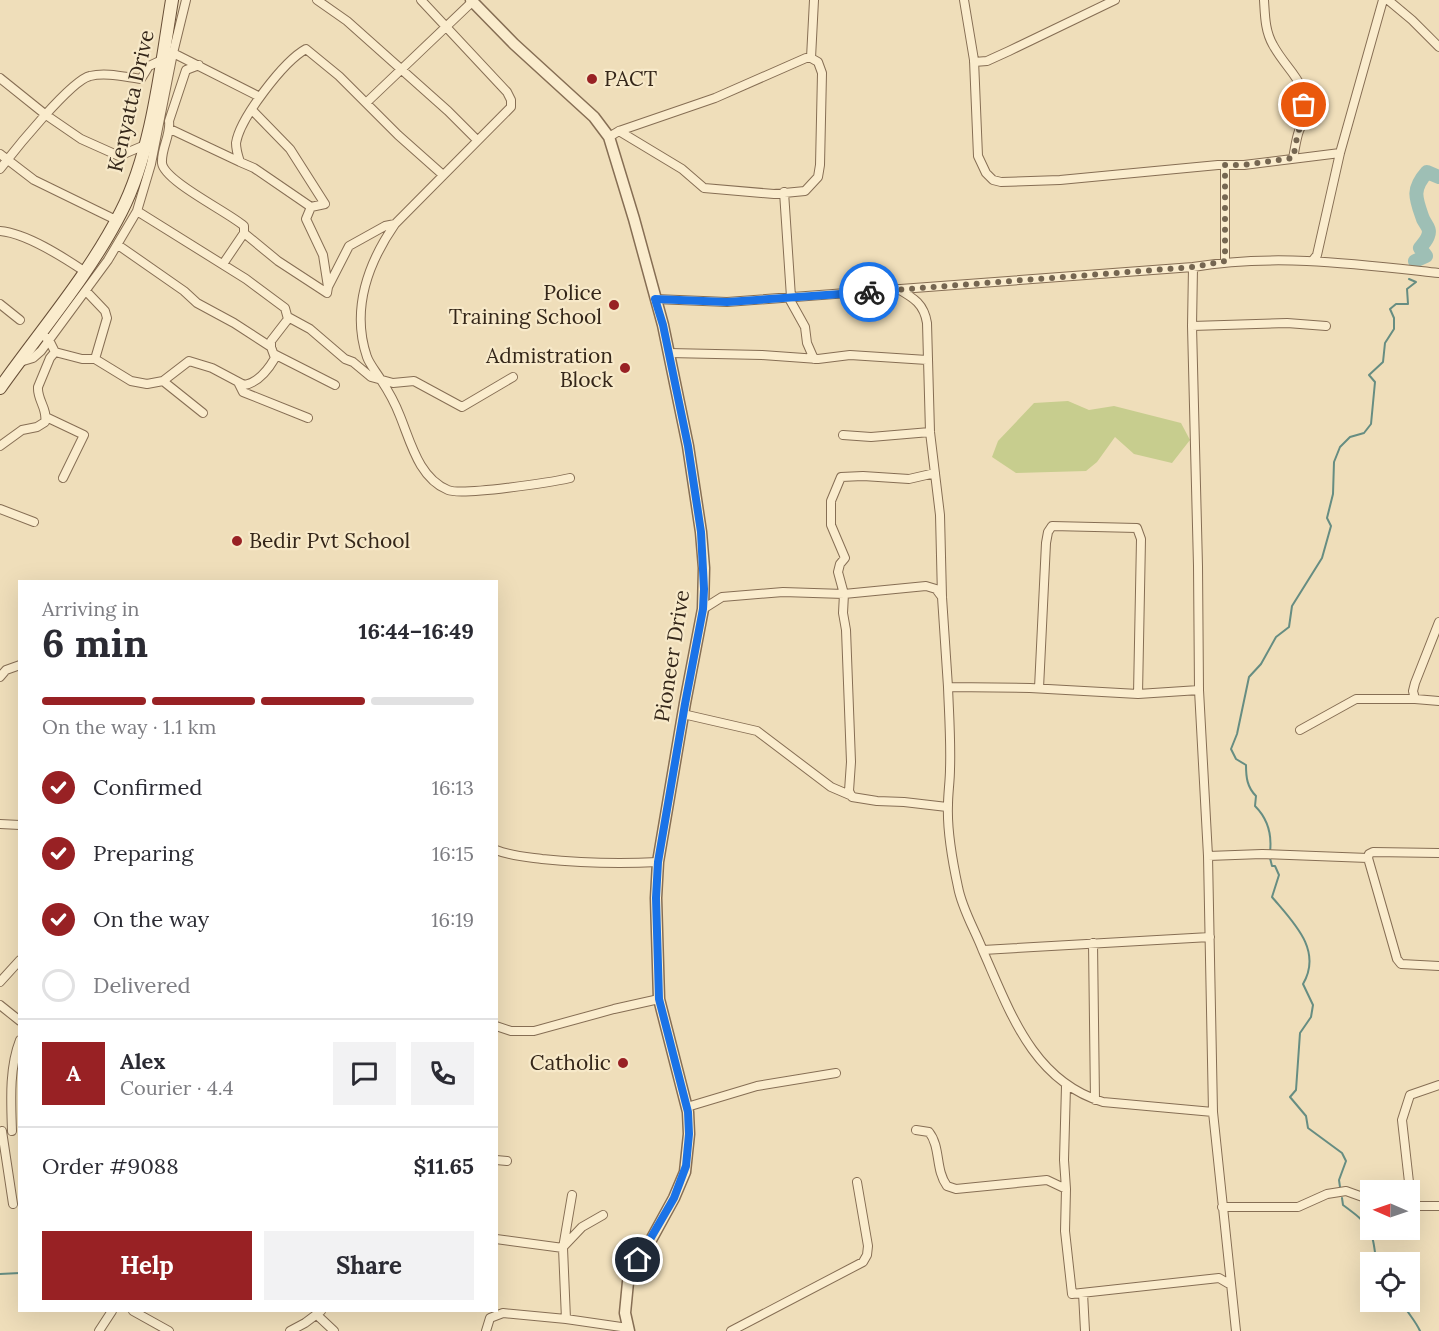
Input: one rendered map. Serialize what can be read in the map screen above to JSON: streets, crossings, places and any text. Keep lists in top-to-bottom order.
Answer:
{
  "streets": {
    "main road": ["Kenyatta Drive"],
    "street": ["Pioneer Drive"]
  },
  "places": [
    "PACT",
    "Police Training School",
    "Admistration Block",
    "Bedir Pvt School",
    "Catholic"
  ],
  "north": "left",
  "page": {
    "heading": ["6 min", "Arriving in", "16:44–16:49"],
    "panel": [
      "Alex",
      "Courier · 4.4",
      "Order #9088",
      "$11.65"
    ],
    "bar": "On the way · 1.1 km",
    "list": [
      ["Confirmed", "16:13"],
      ["Preparing", "16:15"],
      ["On the way", "16:19"],
      "Delivered"
    ],
    "round": "A",
    "buttons": ["Help", "Share"]
  }
}
